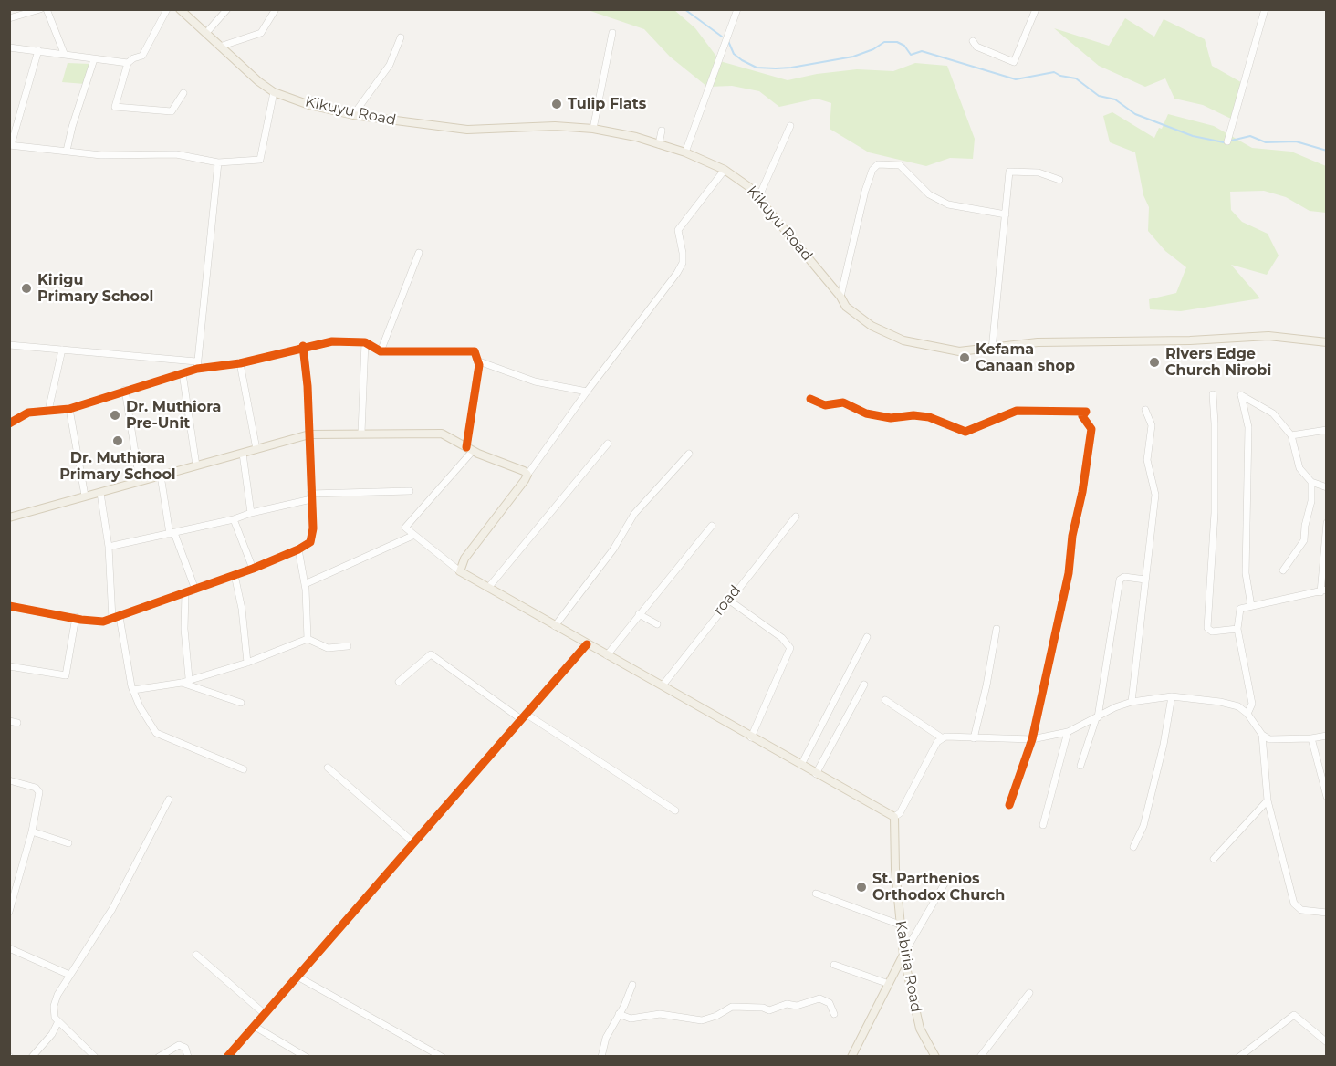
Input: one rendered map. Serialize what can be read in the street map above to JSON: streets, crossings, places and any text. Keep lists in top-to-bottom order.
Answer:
{
  "streets": {
    "main road": ["Kikuyu Road", "Kabiria Road"],
    "street": ["road"]
  },
  "places": [
    "Tulip Flats",
    "Kirigu Primary School",
    "Kefama Canaan shop",
    "Rivers Edge Church Nirobi",
    "Dr. Muthiora Pre-Unit",
    "Dr. Muthiora Primary School",
    "St. Parthenios Orthodox Church"
  ]
}
